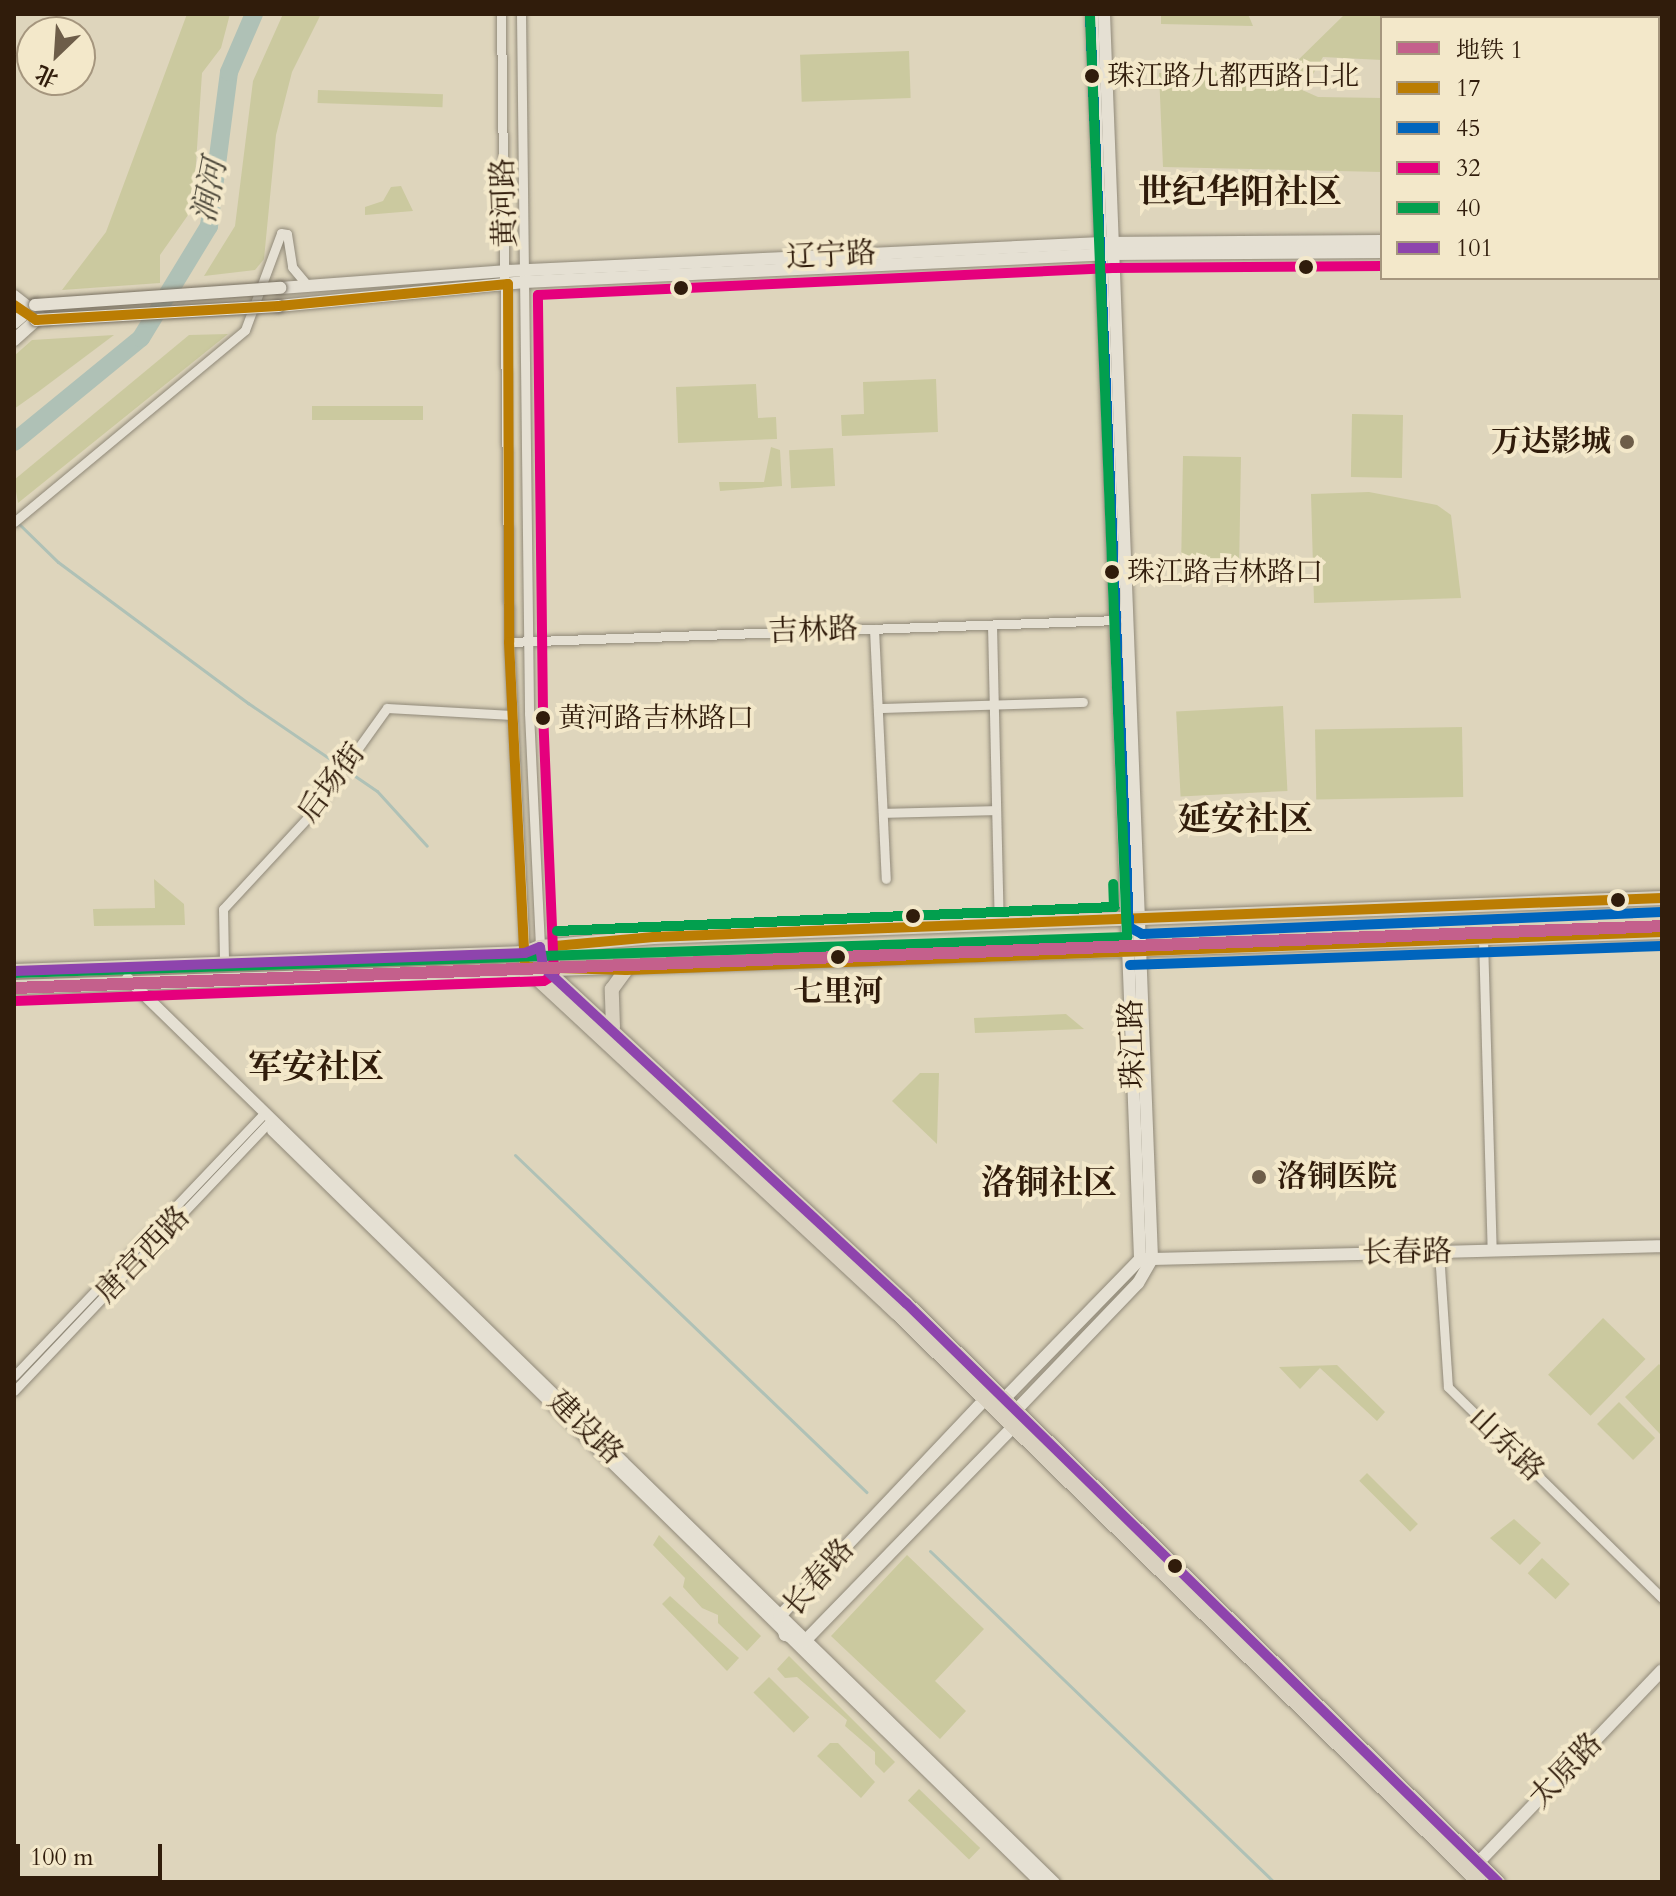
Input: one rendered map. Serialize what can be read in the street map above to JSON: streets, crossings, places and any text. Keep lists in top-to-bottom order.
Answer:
{
  "streets": {
    "main road": [
      "辽宁路",
      "珠江路",
      "长春路",
      "太原路"
    ],
    "street": [
      "黄河路",
      "吉林路",
      "后场街",
      "唐宫西路",
      "建设路",
      "山东路"
    ]
  },
  "crossings": [
    ["黄河路", "辽宁路"],
    ["黄河路", "吉林路"],
    ["黄河路", "后场街"],
    ["辽宁路", "珠江路"],
    ["吉林路", "珠江路"],
    ["珠江路", "长春路"],
    ["长春路", "建设路"],
    ["长春路", "山东路"],
    ["唐宫西路", "建设路"]
  ],
  "districts": [
    "世纪华阳社区",
    "延安社区",
    "军安社区",
    "洛铜社区"
  ],
  "water": ["涧河"],
  "places": [
    "珠江路九都西路口北",
    "万达影城",
    "珠江路吉林路口",
    "黄河路吉林路口",
    "七里河",
    "洛铜医院"
  ],
  "lines": [
    "transit line 45",
    "transit line 40",
    "transit line 32",
    "transit line 17",
    "metro line 1",
    "transit line 101"
  ],
  "legend": [
    "地铁 1",
    "17",
    "45",
    "32",
    "40",
    "101"
  ],
  "scale_bar": "100 m",
  "north": "bottom left"
}
